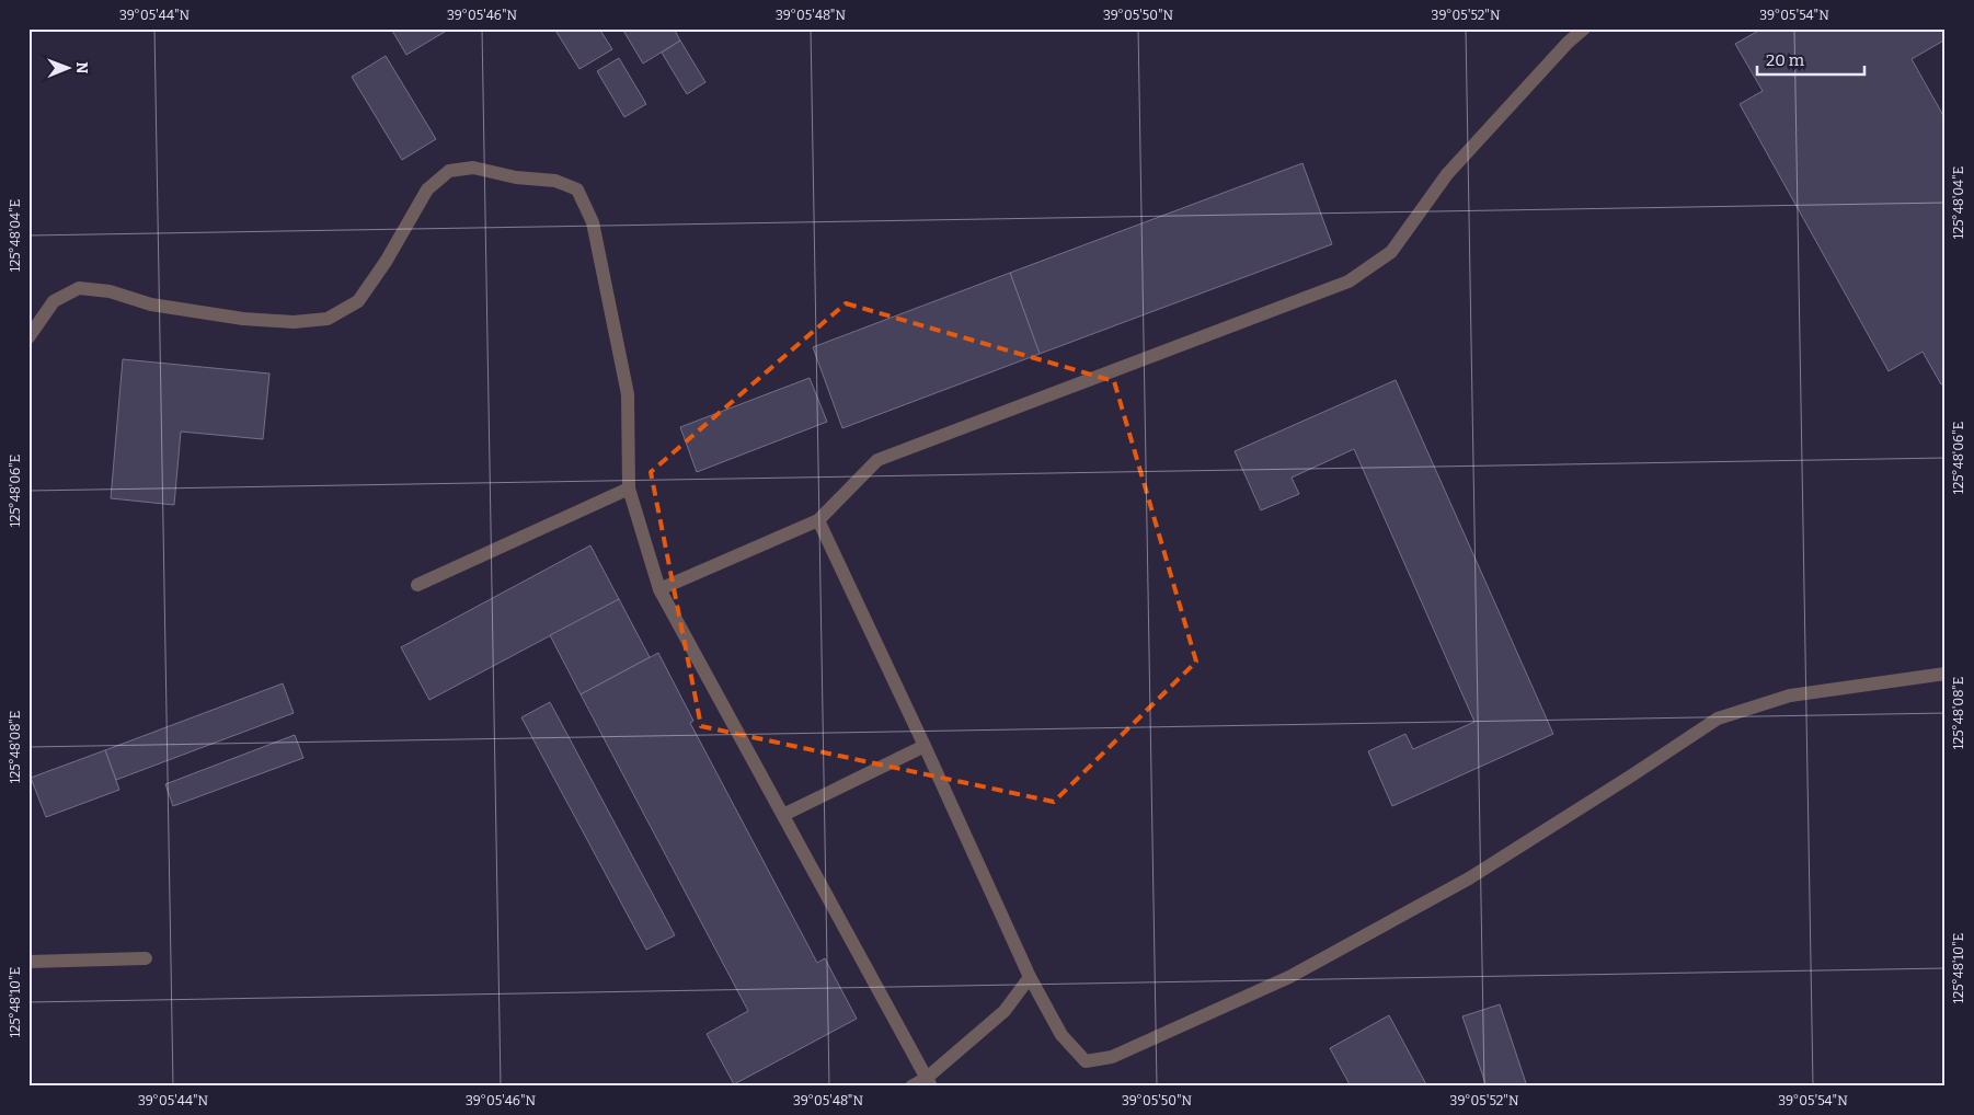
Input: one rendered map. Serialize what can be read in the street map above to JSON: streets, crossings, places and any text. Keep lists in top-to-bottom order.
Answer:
{
  "scale_bar": "20 m",
  "north": "right",
  "coordinates": [
    "39°05'44\"N",
    "39°05'46\"N",
    "39°05'48\"N",
    "39°05'50\"N",
    "39°05'52\"N",
    "39°05'54\"N",
    "125°48'04\"E",
    "125°48'06\"E",
    "125°48'08\"E",
    "125°48'10\"E"
  ]
}
